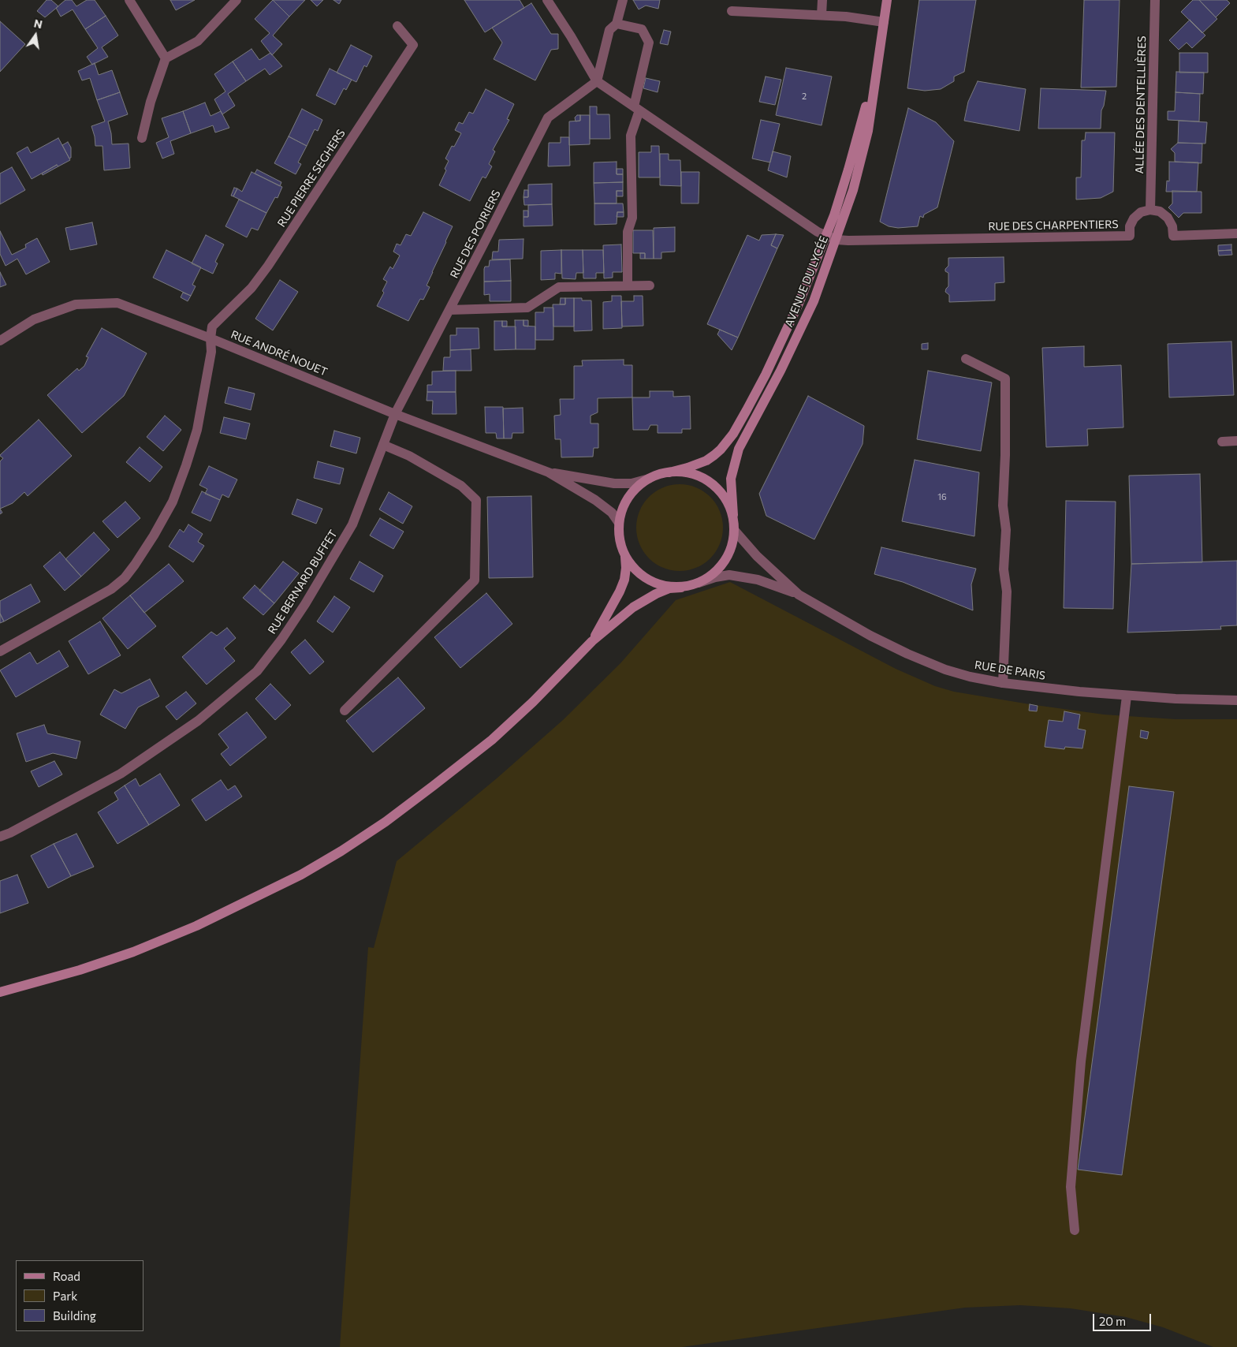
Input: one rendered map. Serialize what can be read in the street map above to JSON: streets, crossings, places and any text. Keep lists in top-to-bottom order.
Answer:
{
  "streets": {
    "main road": ["AVENUE DU LYCÉE"],
    "street": [
      "ALLÉE DES DENTELLIÈRES",
      "RUE PIERRE SEGHERS",
      "RUE DES CHARPENTIERS",
      "RUE DES POIRIERS",
      "RUE ANDRÉ NOUET",
      "RUE BERNARD BUFFET",
      "RUE DE PARIS"
    ]
  },
  "crossings": [
    ["ALLÉE DES DENTELLIÈRES", "RUE DES CHARPENTIERS"],
    ["RUE PIERRE SEGHERS", "RUE ANDRÉ NOUET"],
    ["RUE DES CHARPENTIERS", "AVENUE DU LYCÉE"],
    ["RUE DES POIRIERS", "RUE ANDRÉ NOUET"],
    ["RUE DES POIRIERS", "RUE BERNARD BUFFET"],
    ["AVENUE DU LYCÉE", "RUE ANDRÉ NOUET"],
    ["AVENUE DU LYCÉE", "RUE DE PARIS"],
    ["RUE ANDRÉ NOUET", "RUE BERNARD BUFFET"],
    ["RUE ANDRÉ NOUET", "RUE DE PARIS"]
  ],
  "house_numbers": ["2", "16"],
  "legend": ["Road", "Park", "Building"],
  "scale_bar": "20 m",
  "north": "top"
}
